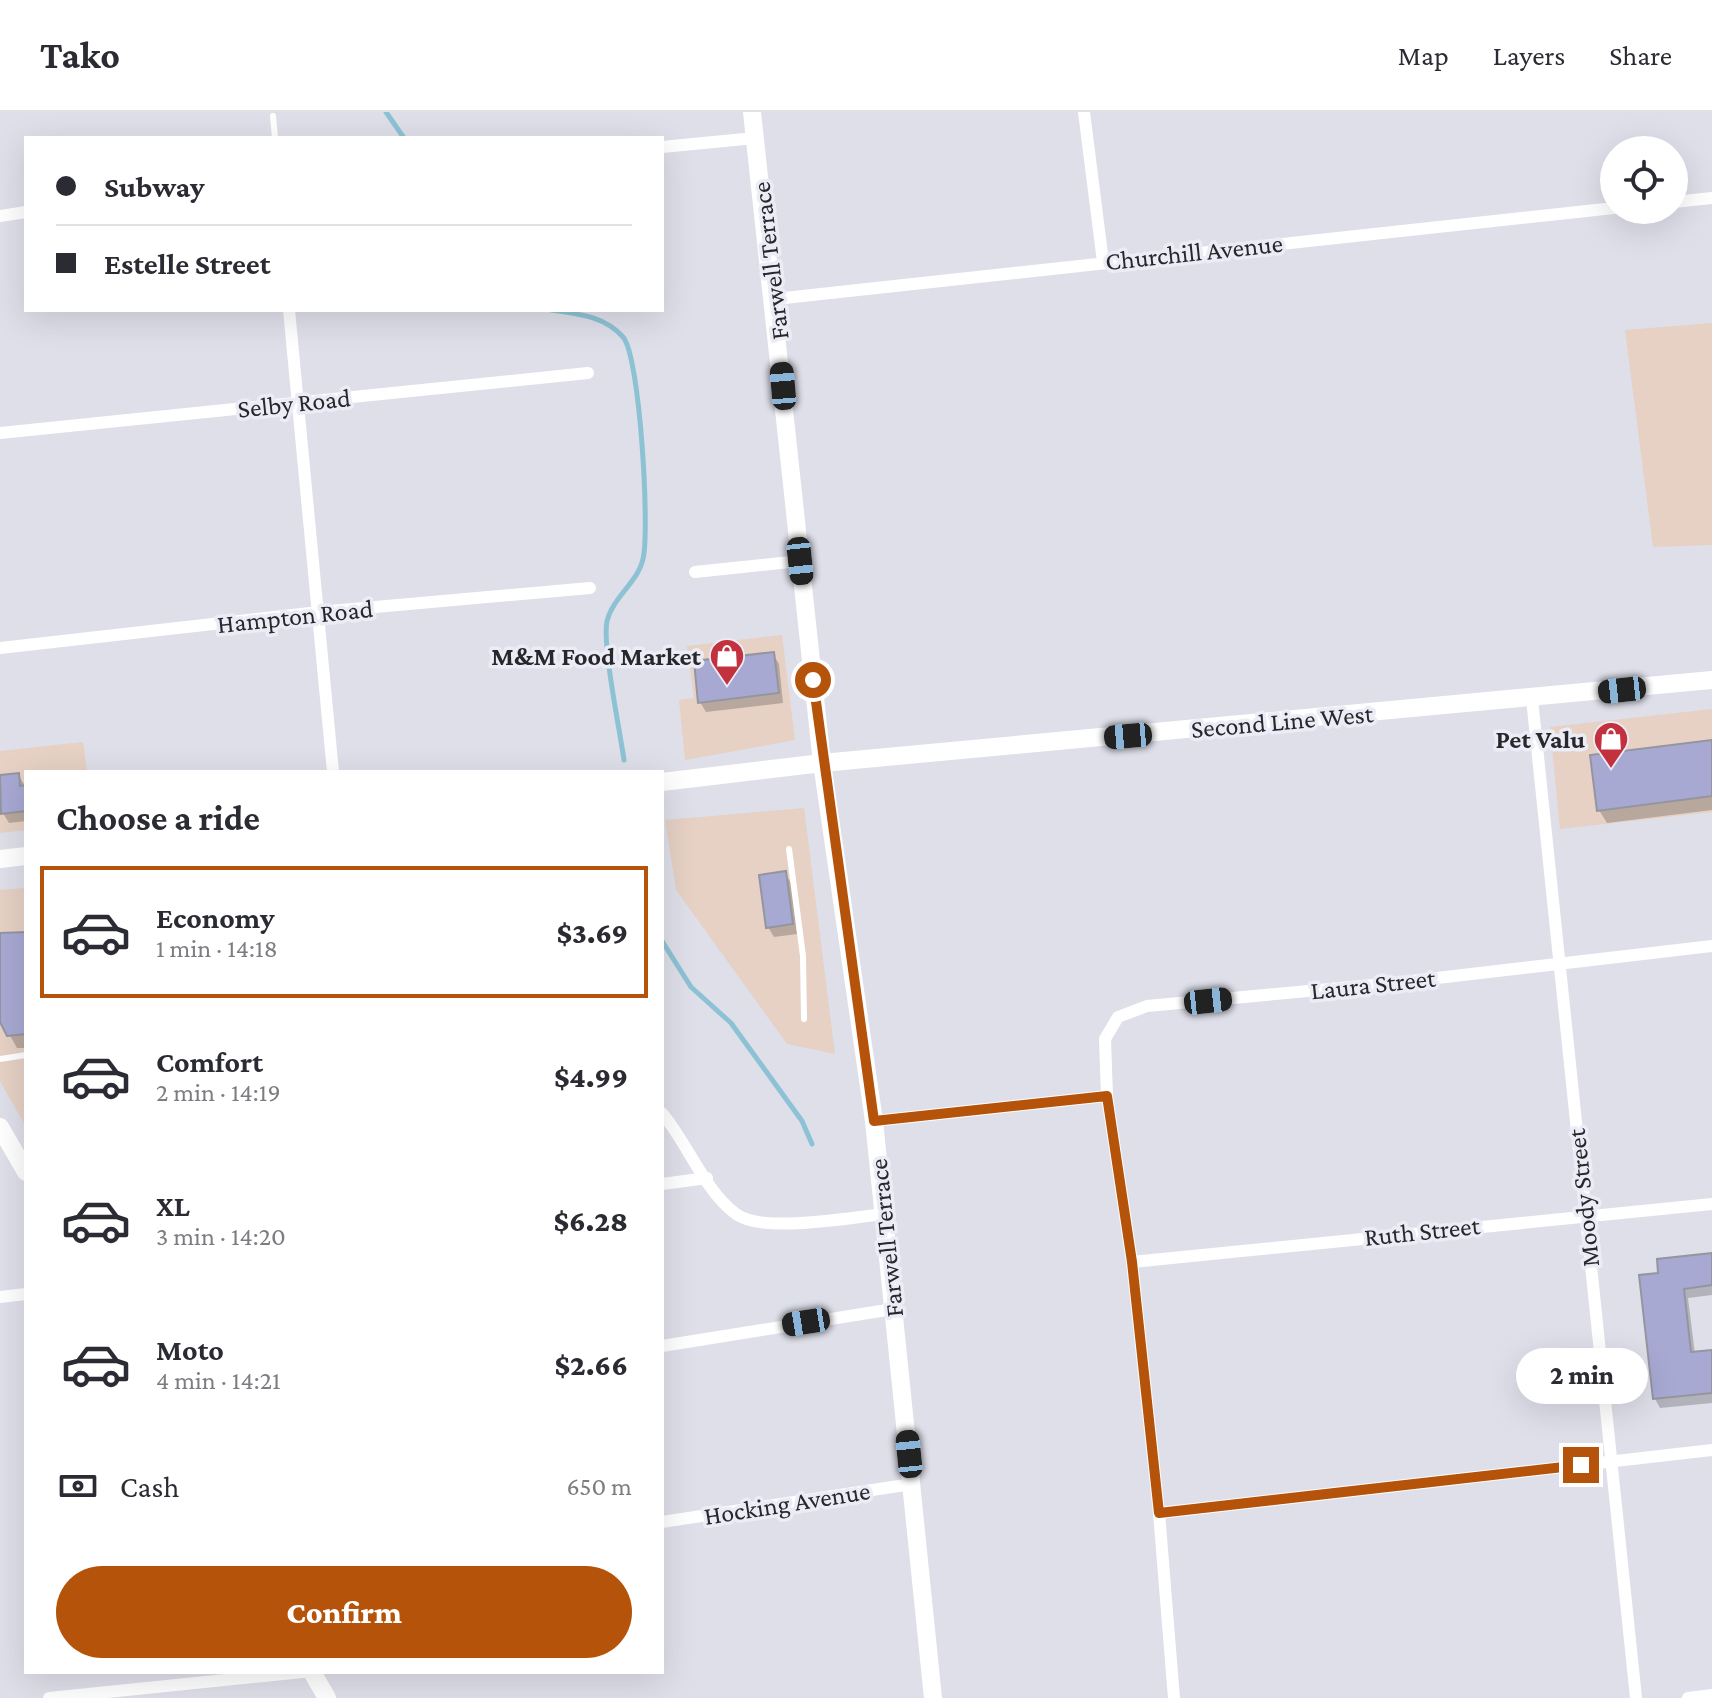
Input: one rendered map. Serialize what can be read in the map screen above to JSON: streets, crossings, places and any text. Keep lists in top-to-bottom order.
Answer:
{
  "streets": {
    "street": [
      "Churchill Avenue",
      "Farwell Terrace",
      "Selby Road",
      "Hampton Road",
      "Second Line West",
      "Laura Street",
      "Moody Street",
      "Ruth Street",
      "Hocking Avenue"
    ]
  },
  "crossings": [
    ["Churchill Avenue", "Farwell Terrace"],
    ["Farwell Terrace", "Second Line West"],
    ["Farwell Terrace", "Hocking Avenue"],
    ["Second Line West", "Moody Street"],
    ["Laura Street", "Moody Street"],
    ["Laura Street", "Ruth Street"],
    ["Moody Street", "Ruth Street"]
  ],
  "places": {
    "shop": ["M&M Food Market", "Pet Valu"]
  },
  "page": {
    "header": "Tako",
    "nav": ["Map", "Layers", "Share"],
    "banner": ["Subway", "Estelle Street"],
    "heading": "Choose a ride",
    "list": [
      {
        "name": "Economy",
        "note": "1 min · 14:18",
        "value": "$3.69"
      },
      {
        "name": "Comfort",
        "note": "2 min · 14:19",
        "value": "$4.99"
      },
      {
        "name": "XL",
        "note": "3 min · 14:20",
        "value": "$6.28"
      },
      {
        "name": "Moto",
        "note": "4 min · 14:21",
        "value": "$2.66"
      }
    ],
    "bubble": "2 min",
    "pay": ["Cash", "650 m"],
    "buttons": "Confirm"
  }
}
